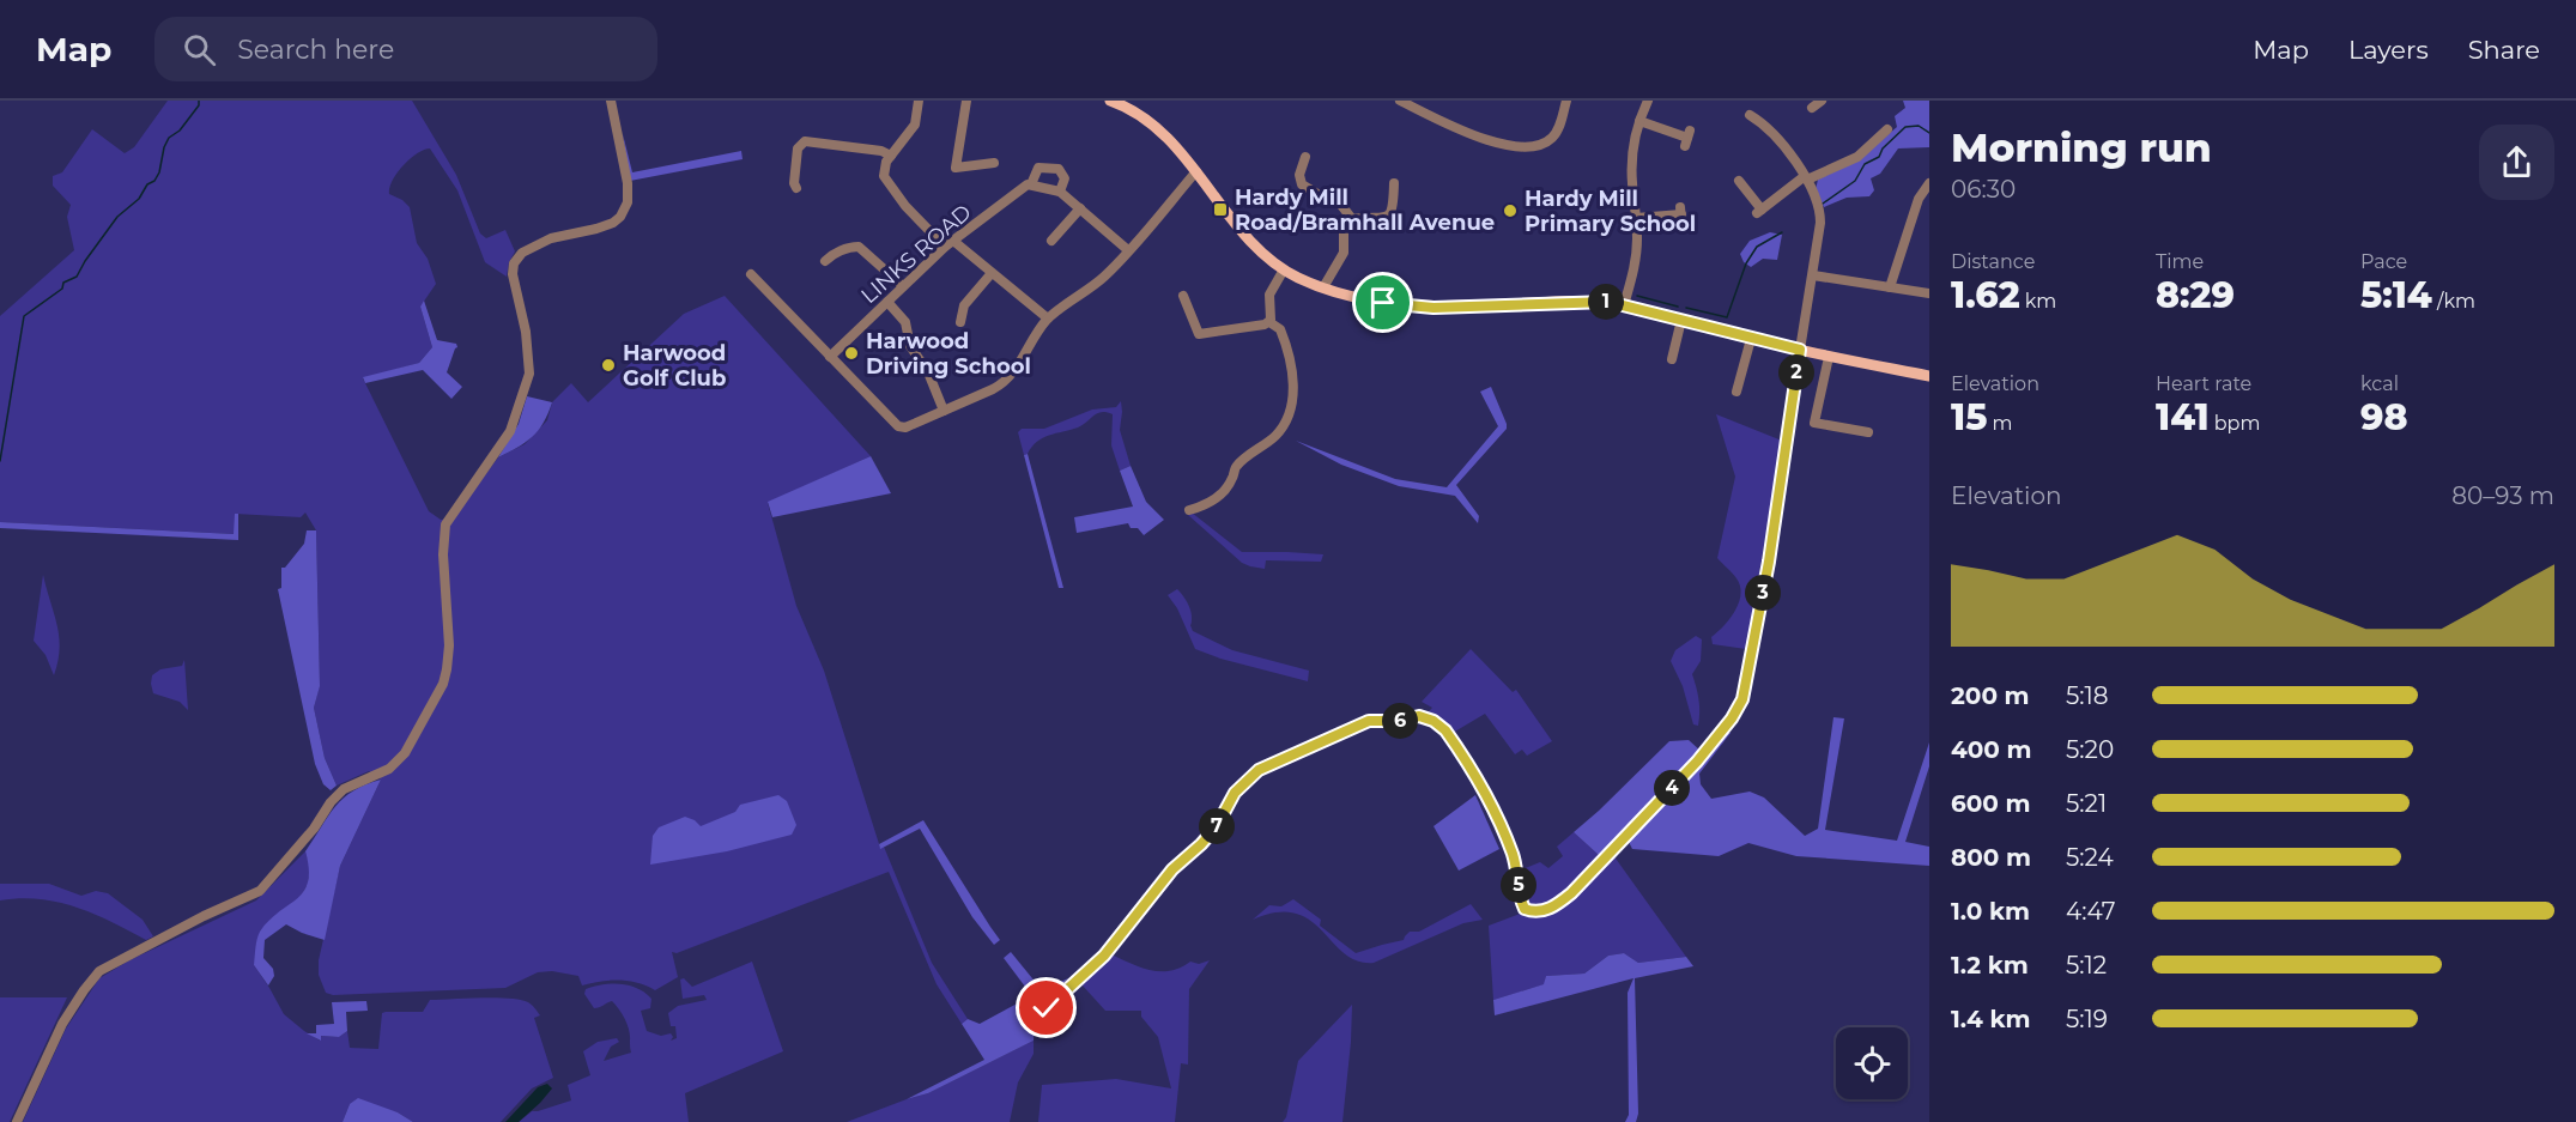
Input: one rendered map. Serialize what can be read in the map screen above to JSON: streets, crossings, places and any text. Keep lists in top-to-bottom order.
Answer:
{
  "streets": {
    "street": ["LINKS ROAD"]
  },
  "places": {
    "transit": ["Hardy Mill Road/Bramhall Avenue"],
    "other": ["Hardy Mill Primary School", "Harwood Driving School", "Harwood Golf Club"]
  },
  "page": {
    "header": "Map",
    "search": "Search here",
    "nav": ["Map", "Layers", "Share"],
    "heading": ["Morning run", "06:30"],
    "stats": [
      ["Distance", "1.62 km"],
      ["Time", "8:29"],
      ["Pace", "5:14 /km"],
      ["Elevation", "15 m"],
      ["Heart rate", "141 bpm"],
      ["kcal", "98"]
    ],
    "pins": [
      "1",
      "2",
      "3",
      "6",
      "4",
      "7",
      "5"
    ],
    "chart": ["Elevation", "80–93 m"],
    "list": [
      {
        "name": "200 m",
        "note": "5:18"
      },
      {
        "name": "400 m",
        "note": "5:20"
      },
      {
        "name": "600 m",
        "note": "5:21"
      },
      {
        "name": "800 m",
        "note": "5:24"
      },
      {
        "name": "1.0 km",
        "note": "4:47"
      },
      {
        "name": "1.2 km",
        "note": "5:12"
      },
      {
        "name": "1.4 km",
        "note": "5:19"
      }
    ]
  }
}
